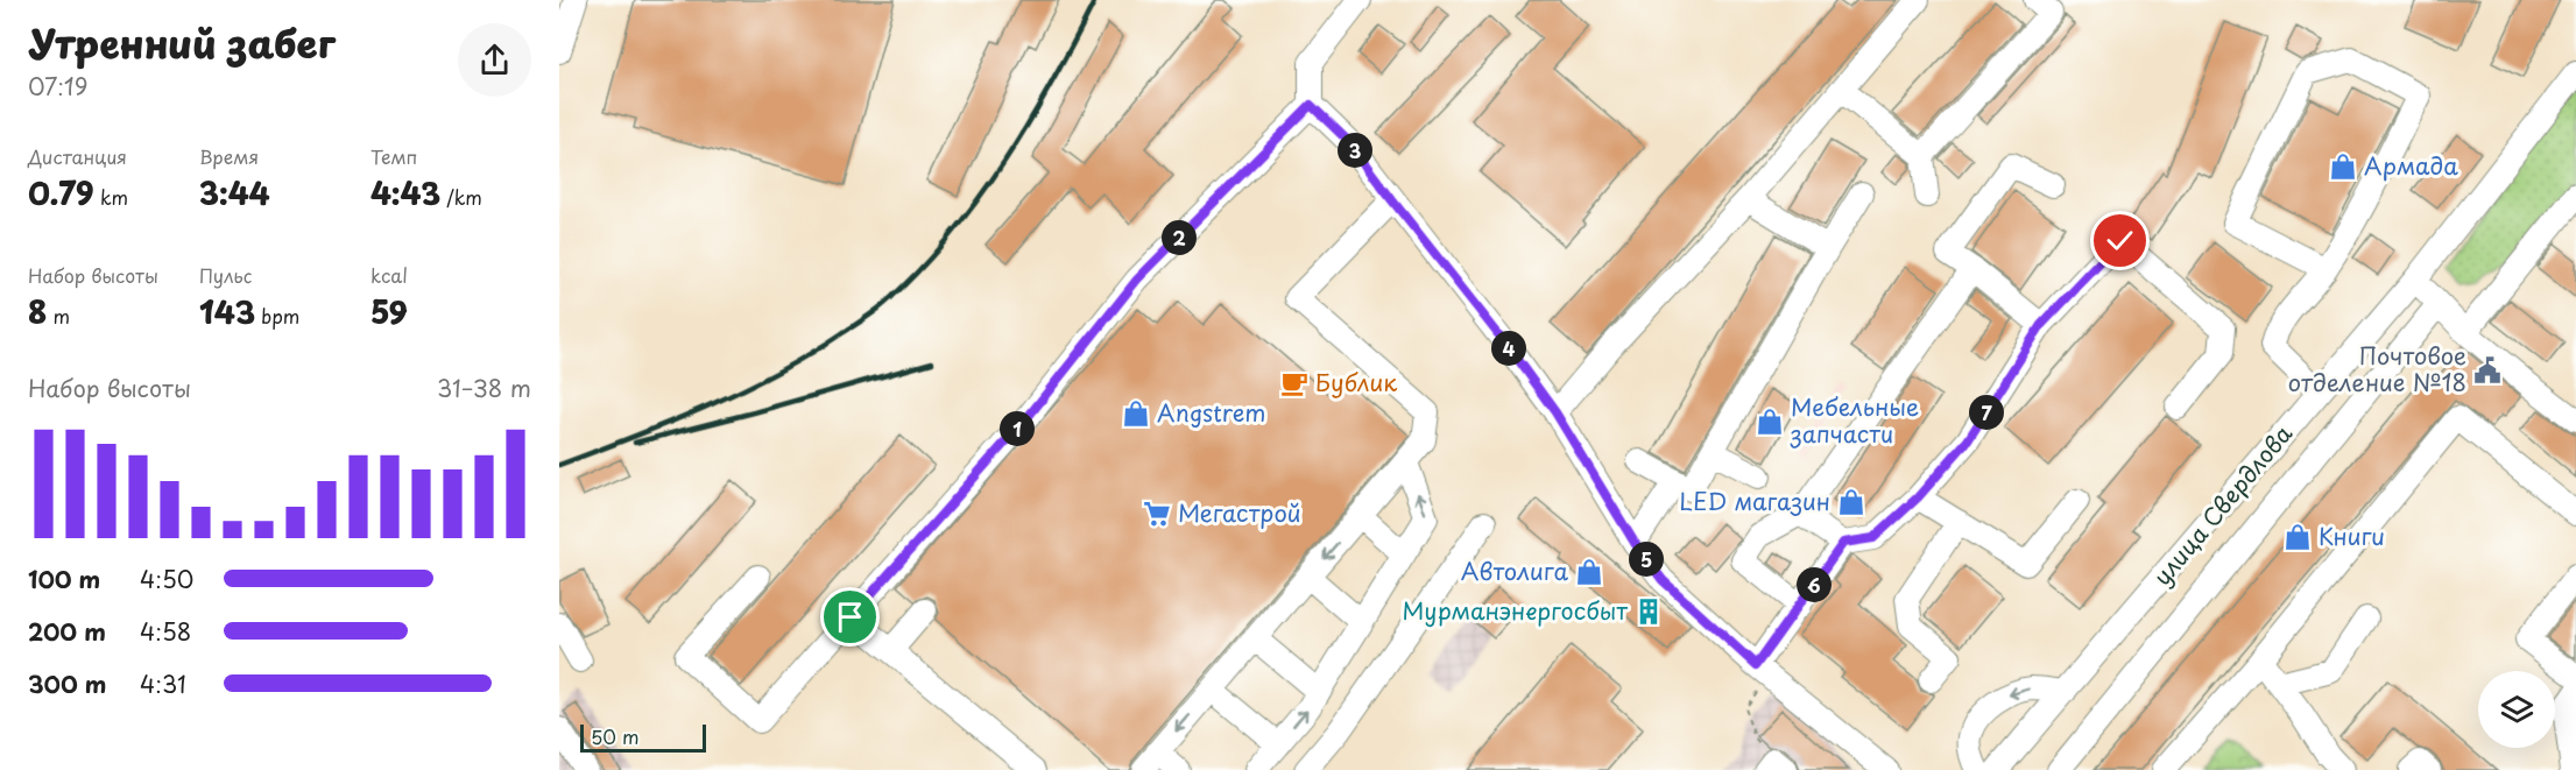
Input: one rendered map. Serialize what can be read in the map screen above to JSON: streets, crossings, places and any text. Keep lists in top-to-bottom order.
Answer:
{
  "streets": {
    "street": ["улица Свердлова"]
  },
  "places": {
    "shop": [
      "Армада",
      "Angstrem",
      "Мебельные запчасти",
      "LED магазин",
      "Книги",
      "Автолига"
    ],
    "public building": ["Почтовое отделение №18"],
    "cafe": ["Бублик"],
    "supermarket": ["Мегастрой"],
    "building": ["Мурманэнергосбыт"]
  },
  "scale_bar": "50 m",
  "page": {
    "heading": ["Утренний забег", "07:19"],
    "stats": [
      ["Дистанция", "0.79 km"],
      ["Время", "3:44"],
      ["Темп", "4:43 /km"],
      ["Набор высоты", "8 m"],
      ["Пульс", "143 bpm"],
      ["kcal", "59"]
    ],
    "pins": [
      "3",
      "2",
      "4",
      "7",
      "1",
      "5",
      "6"
    ],
    "chart": ["Набор высоты", "31–38 m"],
    "list": [
      {
        "name": "100 m",
        "note": "4:50"
      },
      {
        "name": "200 m",
        "note": "4:58"
      },
      {
        "name": "300 m",
        "note": "4:31"
      }
    ],
    "scale": "50 m"
  }
}
